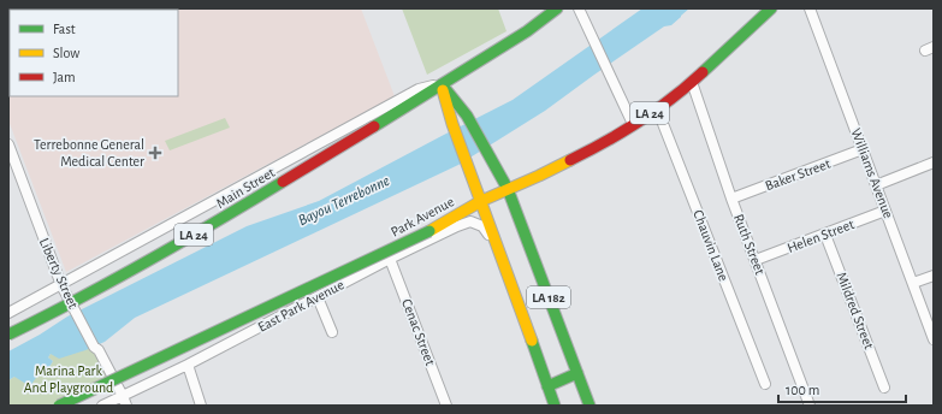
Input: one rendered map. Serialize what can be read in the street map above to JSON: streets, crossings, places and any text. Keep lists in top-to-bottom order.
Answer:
{
  "streets": {
    "main road": [
      "LA 24",
      "Main Street",
      "Park Avenue",
      "LA 182"
    ],
    "street": [
      "Williams Avenue",
      "Baker Street",
      "Helen Street",
      "Ruth Street",
      "Chauvin Lane",
      "Liberty Street",
      "East Park Avenue",
      "Mildred Street",
      "Cenac Street"
    ]
  },
  "crossings": [
    ["Williams Avenue", "Baker Street"],
    ["Williams Avenue", "Helen Street"],
    ["Baker Street", "Ruth Street"],
    ["Main Street", "Liberty Street"],
    ["Main Street", "LA 182"],
    ["Park Avenue", "Ruth Street"],
    ["Park Avenue", "Chauvin Lane"],
    ["Park Avenue", "LA 182"],
    ["Helen Street", "Ruth Street"],
    ["Helen Street", "Mildred Street"],
    ["Liberty Street", "East Park Avenue"],
    ["LA 182", "East Park Avenue"],
    ["East Park Avenue", "Cenac Street"]
  ],
  "water": ["Bayou Terrebonne"],
  "parks": ["Marina Park And Playground"],
  "places": {
    "health": ["Terrebonne General Medical Center"]
  },
  "legend": ["Fast", "Slow", "Jam"],
  "scale_bar": "100 m"
}
